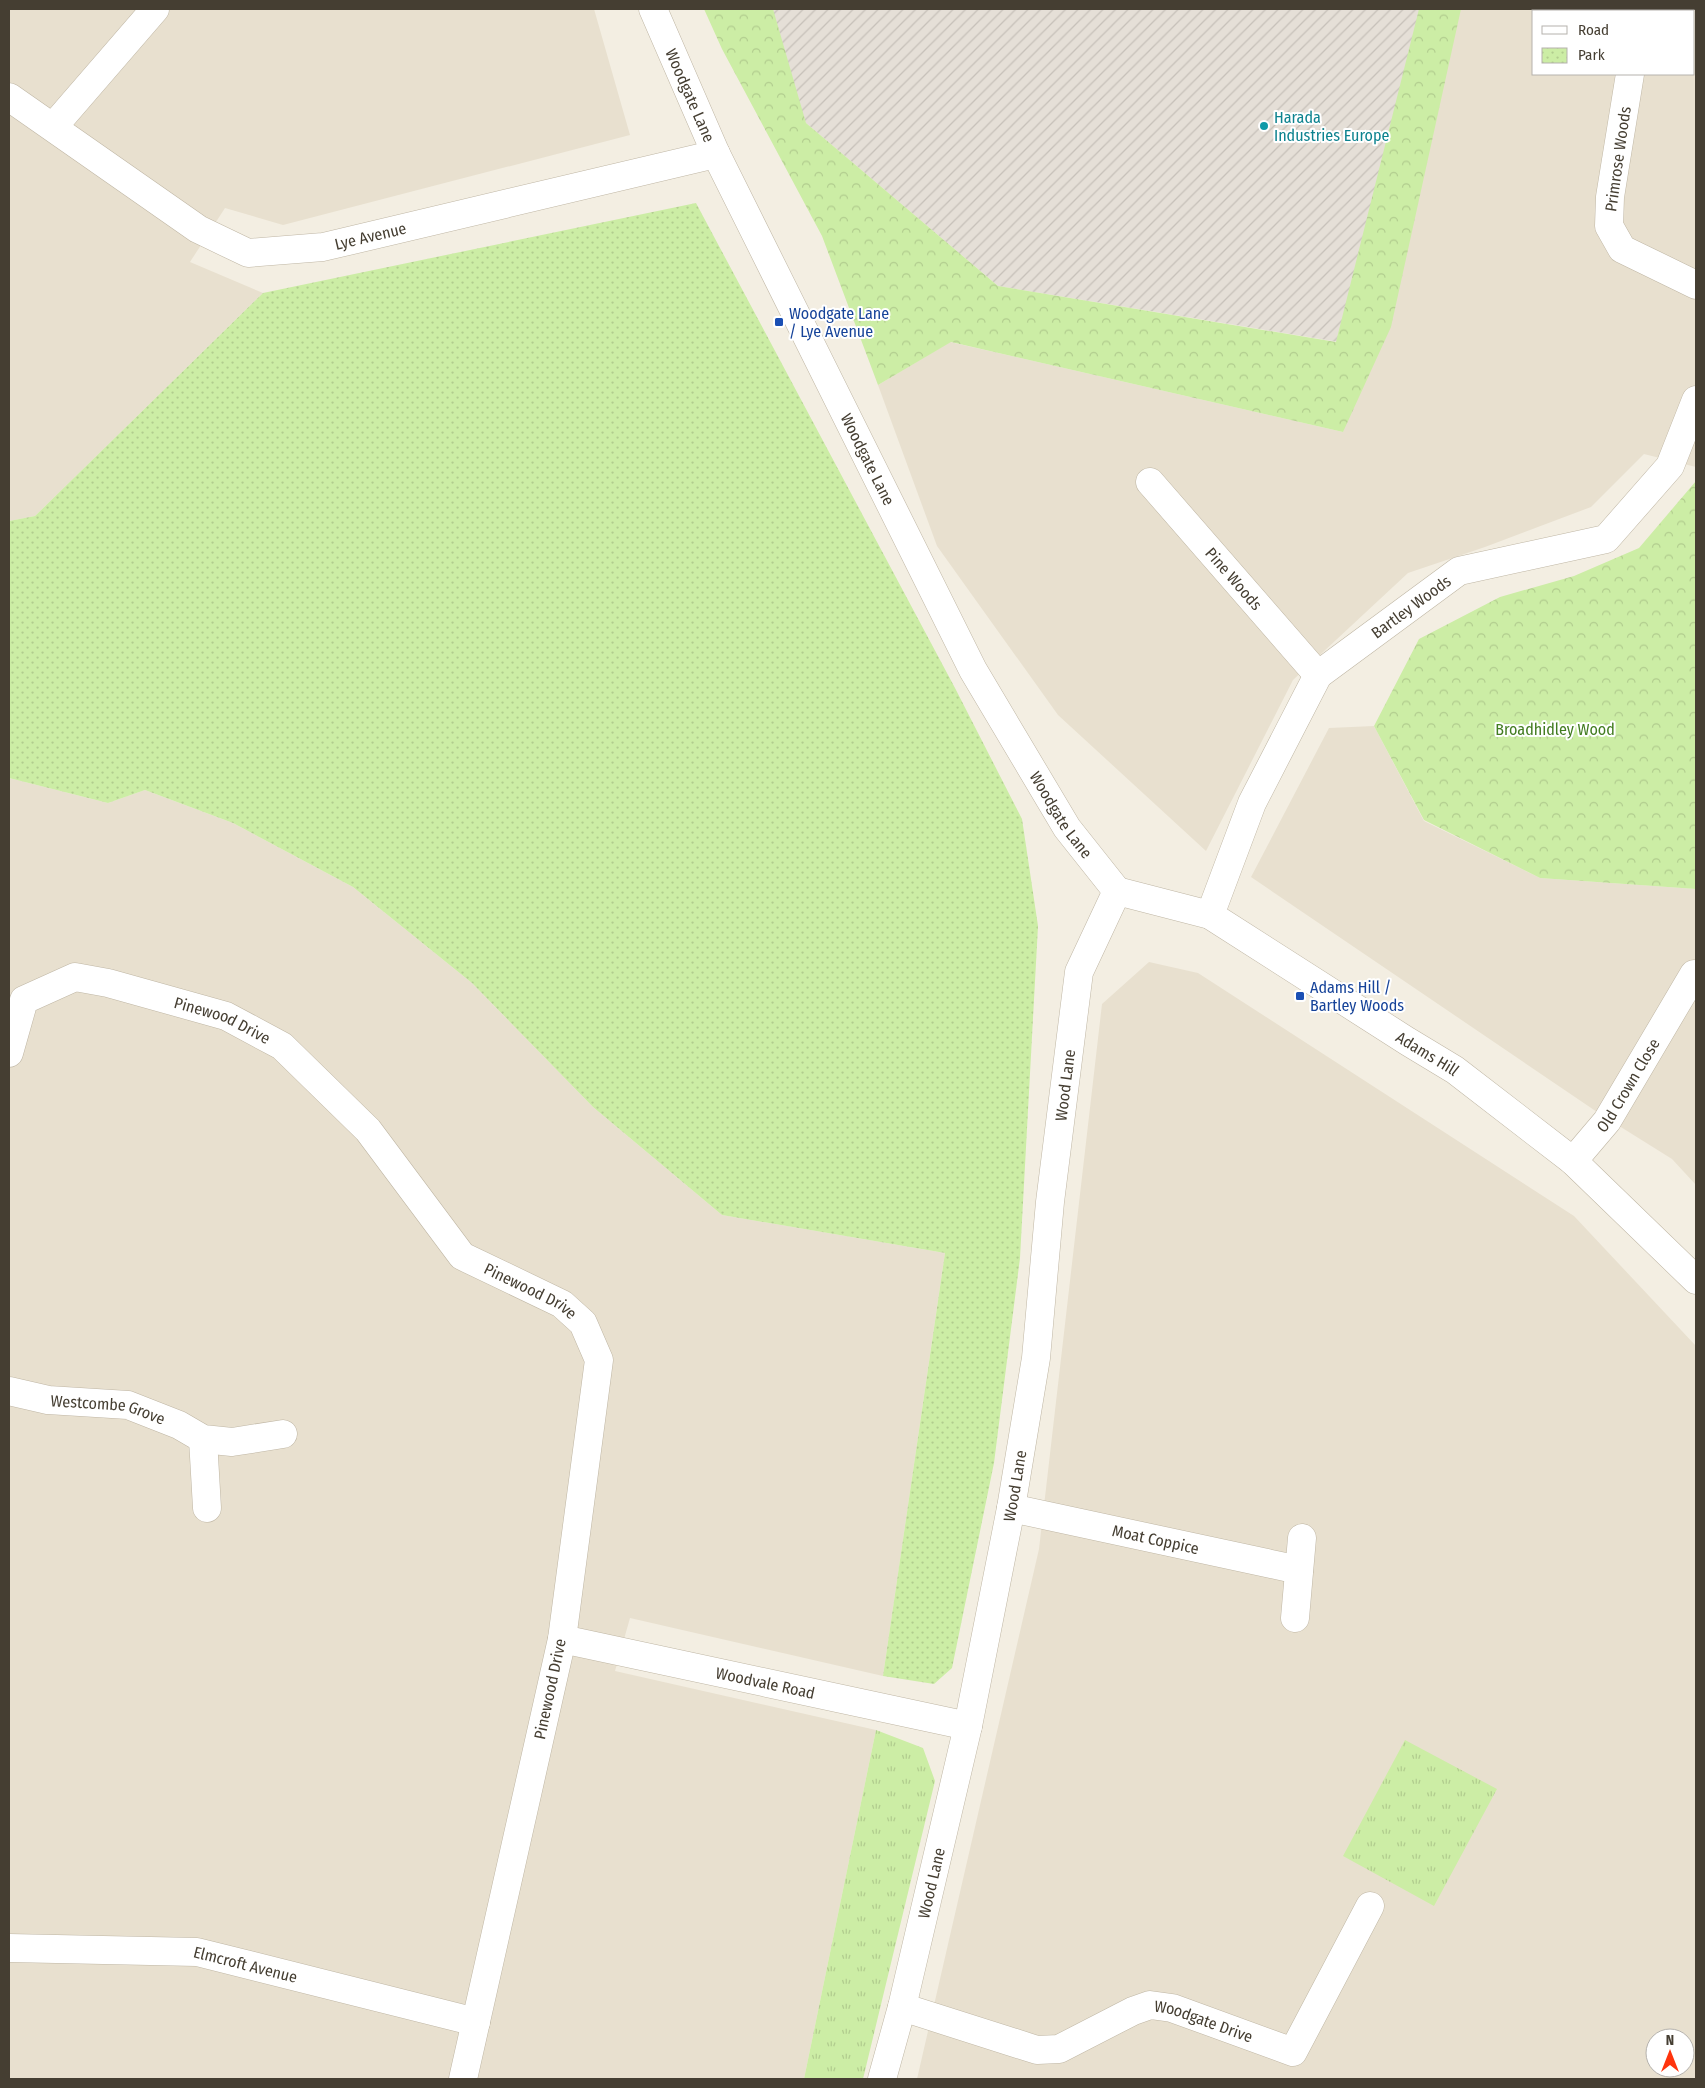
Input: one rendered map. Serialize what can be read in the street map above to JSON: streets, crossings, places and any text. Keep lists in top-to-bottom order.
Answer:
{
  "streets": {
    "street": [
      "Woodgate Lane",
      "Primrose Woods",
      "Lye Avenue",
      "Pine Woods",
      "Bartley Woods",
      "Pinewood Drive",
      "Adams Hill",
      "Wood Lane",
      "Old Crown Close",
      "Westcombe Grove",
      "Moat Coppice",
      "Woodvale Road",
      "Elmcroft Avenue",
      "Woodgate Drive"
    ]
  },
  "crossings": [
    ["Woodgate Lane", "Lye Avenue"],
    ["Woodgate Lane", "Adams Hill"],
    ["Woodgate Lane", "Wood Lane"],
    ["Pine Woods", "Bartley Woods"],
    ["Bartley Woods", "Adams Hill"],
    ["Pinewood Drive", "Woodvale Road"],
    ["Pinewood Drive", "Elmcroft Avenue"],
    ["Adams Hill", "Wood Lane"],
    ["Adams Hill", "Old Crown Close"],
    ["Wood Lane", "Moat Coppice"],
    ["Wood Lane", "Woodvale Road"],
    ["Wood Lane", "Woodgate Drive"]
  ],
  "parks": ["Broadhidley Wood"],
  "places": {
    "other": ["Harada Industries Europe"],
    "transit": ["Woodgate Lane / Lye Avenue", "Adams Hill / Bartley Woods"]
  },
  "legend": ["Road", "Park"],
  "north": "top"
}
